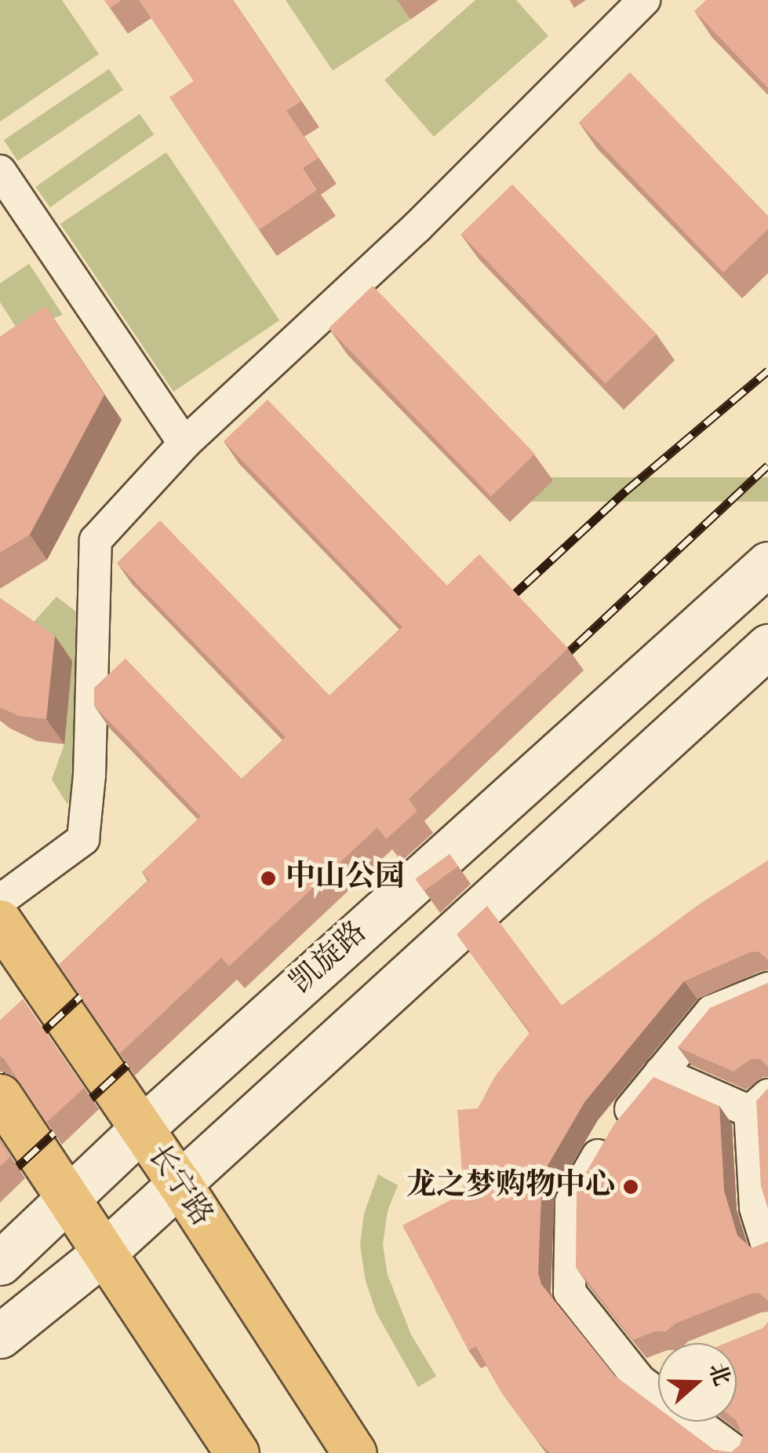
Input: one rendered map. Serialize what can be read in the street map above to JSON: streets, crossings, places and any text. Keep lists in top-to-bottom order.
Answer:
{
  "streets": {
    "main road": ["长宁路"],
    "street": ["凯旋路"]
  },
  "crossings": [
    ["凯旋路", "长宁路"]
  ],
  "places": ["中山公园", "龙之梦购物中心"],
  "north": "right"
}
